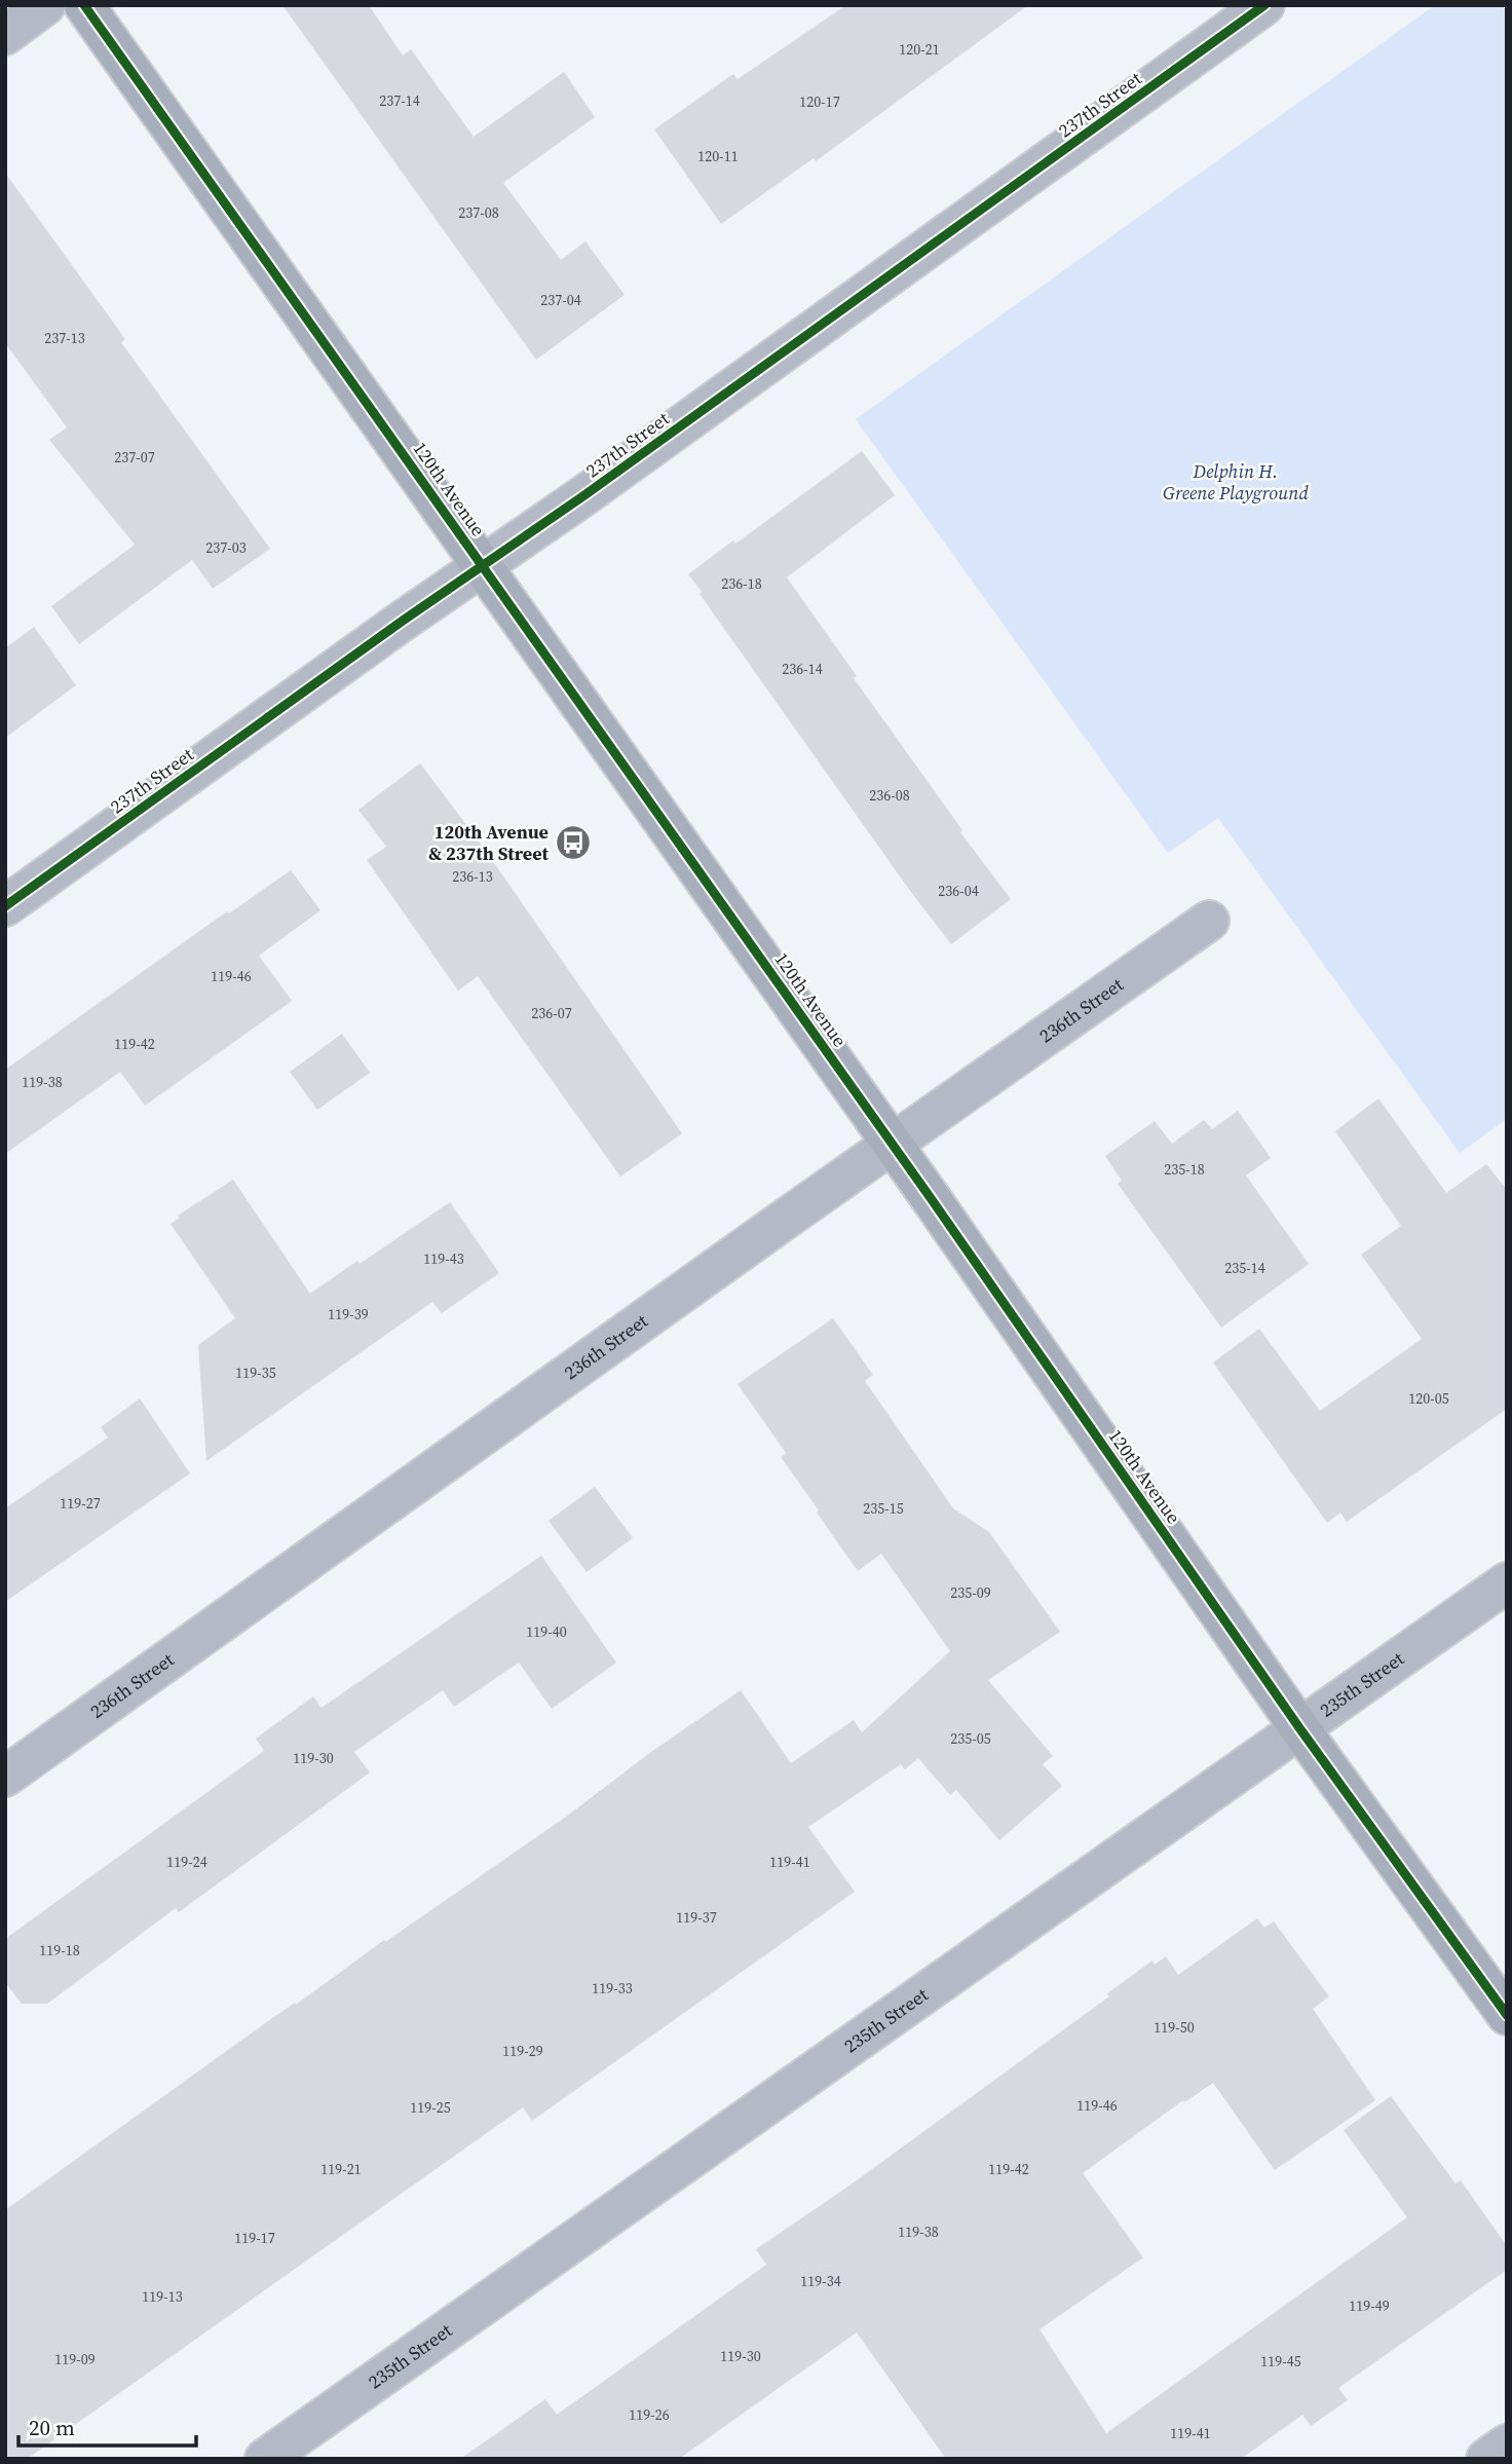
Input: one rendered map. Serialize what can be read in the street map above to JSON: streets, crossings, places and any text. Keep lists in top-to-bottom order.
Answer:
{
  "streets": {
    "street": [
      "237th Street",
      "120th Avenue",
      "236th Street",
      "235th Street"
    ]
  },
  "crossings": [
    ["237th Street", "120th Avenue"],
    ["120th Avenue", "236th Street"],
    ["120th Avenue", "235th Street"]
  ],
  "parks": ["Delphin H. Greene Playground"],
  "places": {
    "bus stop": ["120th Avenue & 237th Street"]
  },
  "house_numbers": [
    "120-21",
    "237-14",
    "120-17",
    "120-11",
    "237-08",
    "237-04",
    "237-13",
    "237-07",
    "237-03",
    "236-18",
    "236-14",
    "236-08",
    "236-13",
    "236-04",
    "119-46",
    "236-07",
    "119-42",
    "119-38",
    "235-18",
    "119-43",
    "235-14",
    "119-39",
    "119-35",
    "120-05",
    "119-27",
    "235-15",
    "235-09",
    "119-40",
    "235-05",
    "119-30",
    "119-24",
    "119-41",
    "119-37",
    "119-18",
    "119-33",
    "119-50",
    "119-29",
    "119-46",
    "119-25",
    "119-21",
    "119-42",
    "119-38",
    "119-17",
    "119-34",
    "119-13",
    "119-49",
    "119-30",
    "119-09",
    "119-45",
    "119-26",
    "119-41"
  ],
  "scale_bar": "20 m"
}
